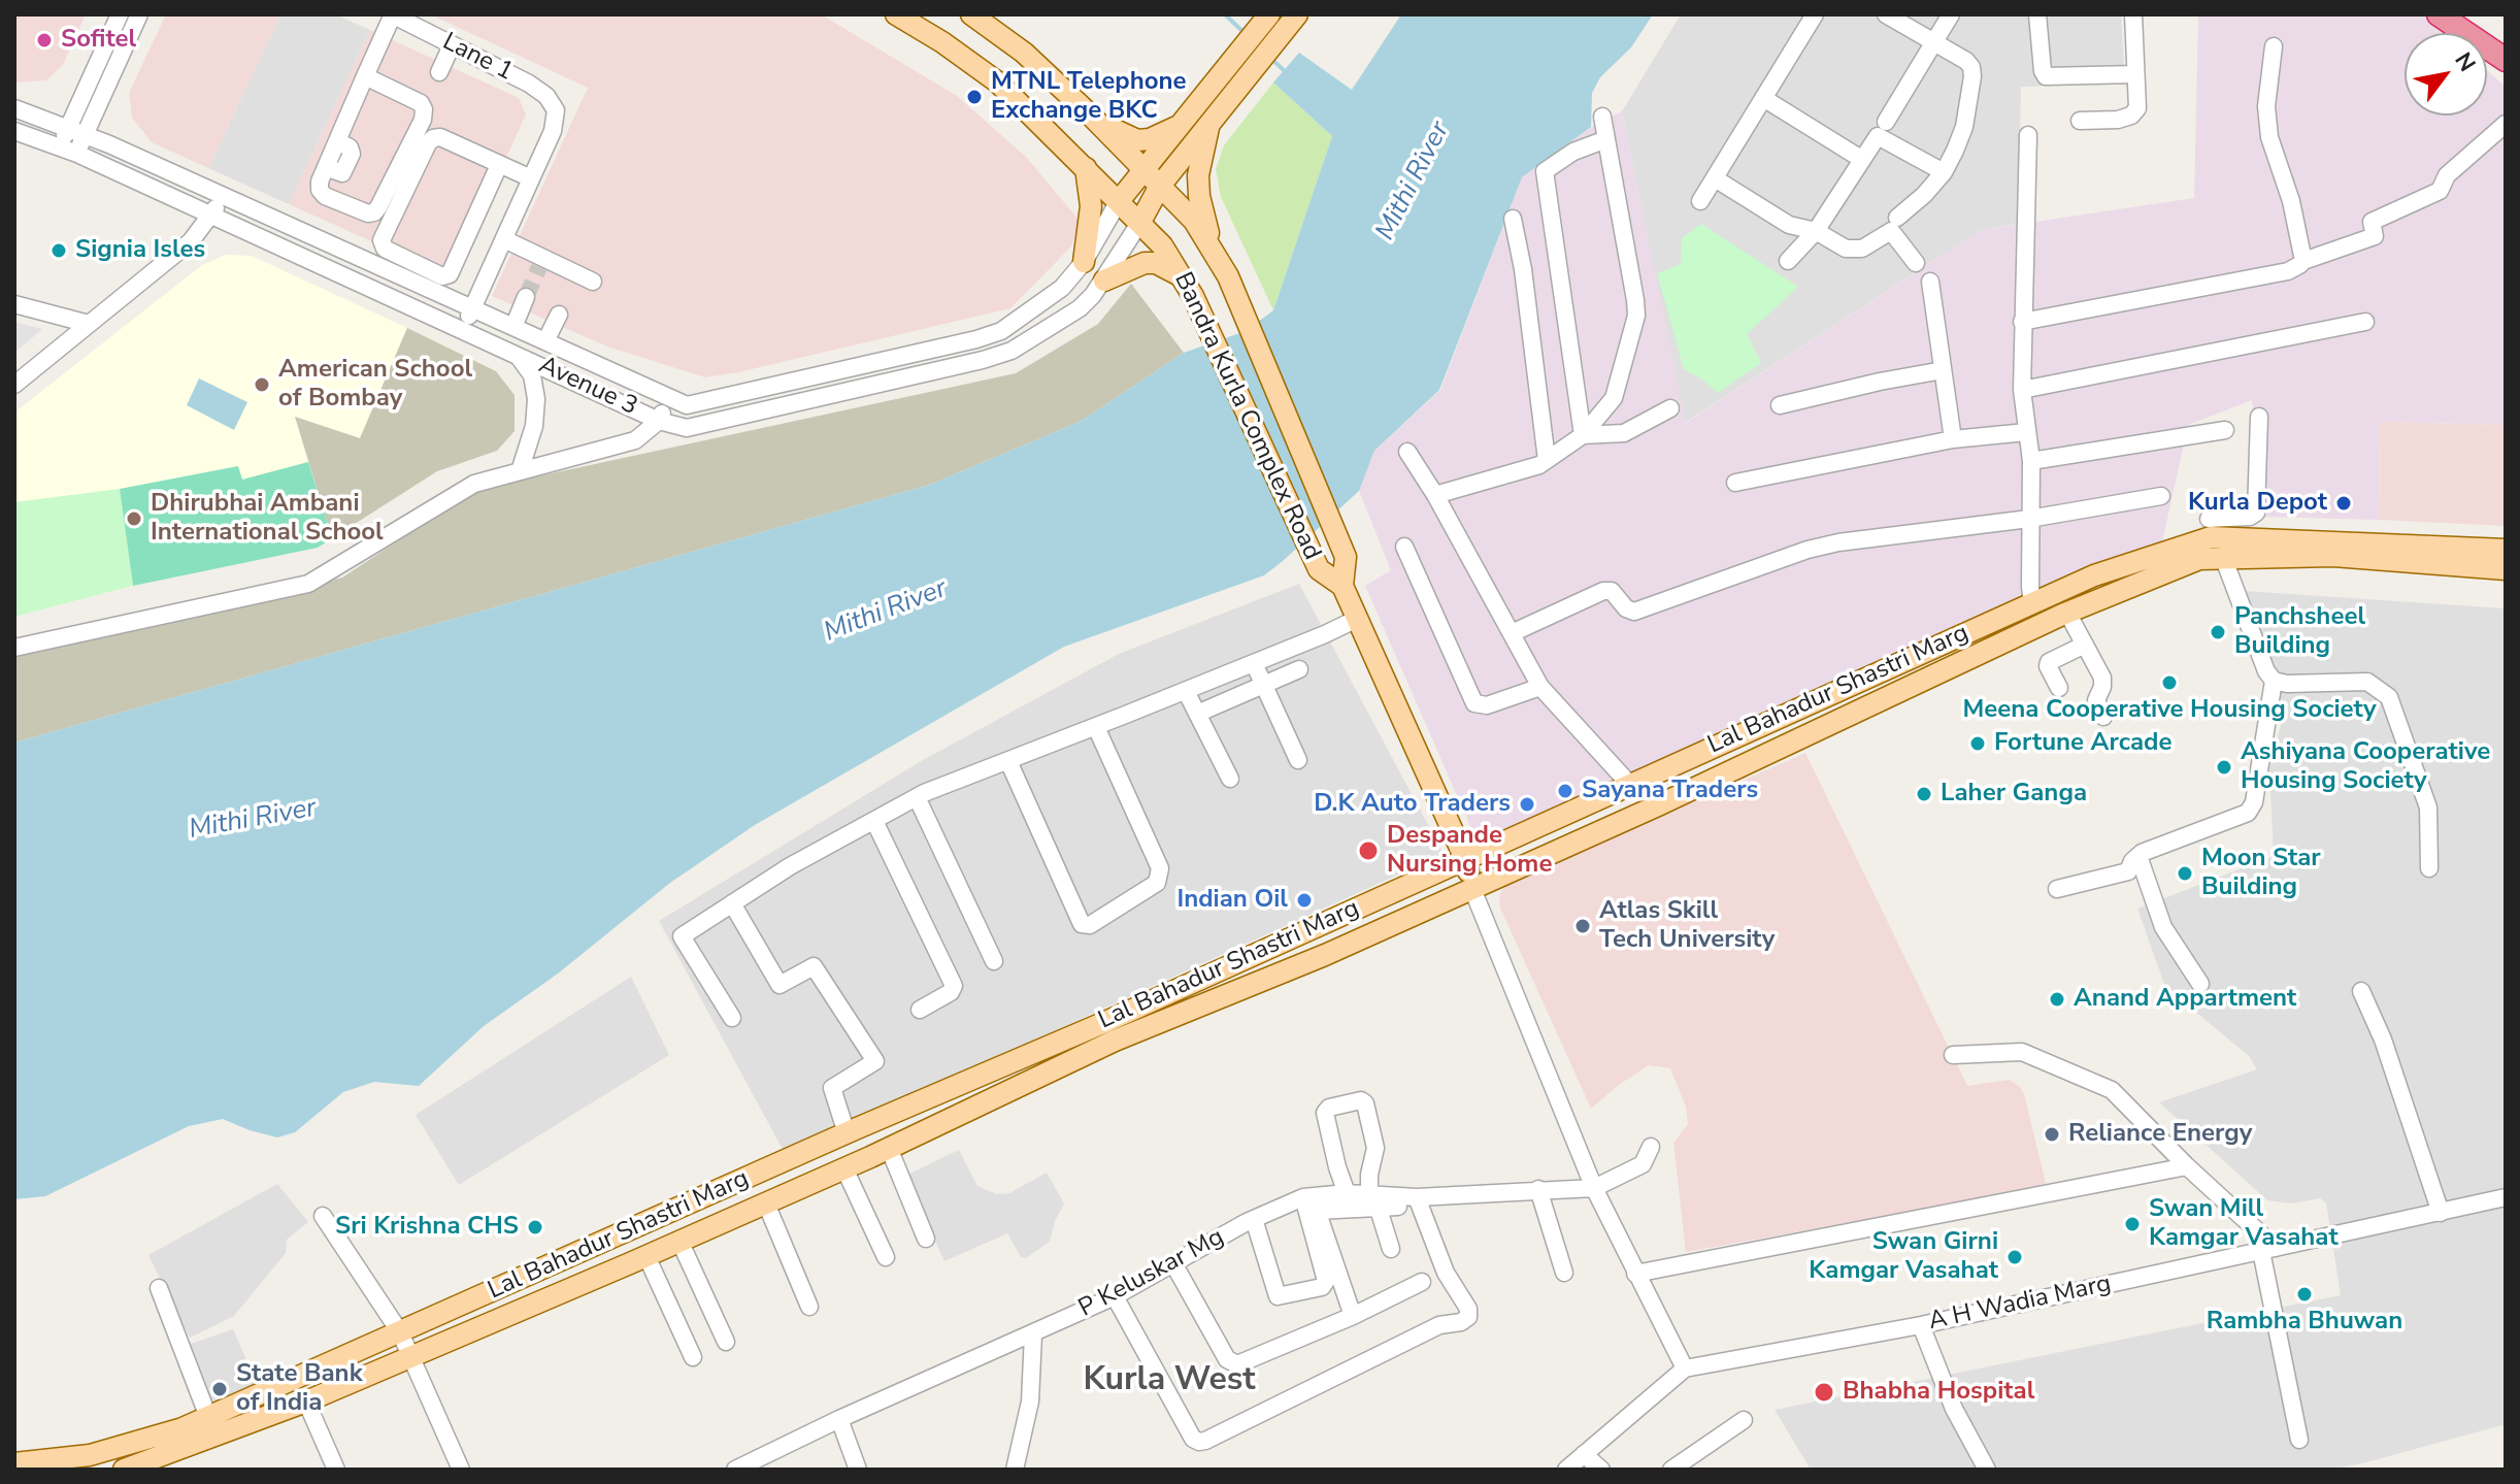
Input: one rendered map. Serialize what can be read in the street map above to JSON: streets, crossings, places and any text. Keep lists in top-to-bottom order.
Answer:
{
  "streets": {
    "main road": ["Bandra Kurla Complex Road", "Lal Bahadur Shastri Marg"],
    "street": [
      "Lane 1",
      "Avenue 3",
      "P Keluskar Mg",
      "A H Wadia Marg"
    ]
  },
  "crossings": [
    ["Avenue 3", "Bandra Kurla Complex Road"],
    ["Bandra Kurla Complex Road", "Lal Bahadur Shastri Marg"]
  ],
  "districts": ["Kurla West"],
  "water": ["Mithi River"],
  "places": [
    "Sofitel",
    "MTNL Telephone Exchange BKC",
    "Signia Isles",
    "American School of Bombay",
    "Kurla Depot",
    "Dhirubhai Ambani International School",
    "Panchsheel Building",
    "Meena Cooperative Housing Society",
    "Fortune Arcade",
    "Ashiyana Cooperative Housing Society",
    "Sayana Traders",
    "Laher Ganga",
    "D.K Auto Traders",
    "Despande Nursing Home",
    "Moon Star Building",
    "Indian Oil",
    "Atlas Skill Tech University",
    "Anand Appartment",
    "Reliance Energy",
    "Swan Mill Kamgar Vasahat",
    "Sri Krishna CHS",
    "Swan Girni Kamgar Vasahat",
    "Rambha Bhuwan",
    "State Bank of India",
    "Bhabha Hospital"
  ],
  "north": "top right"
}
